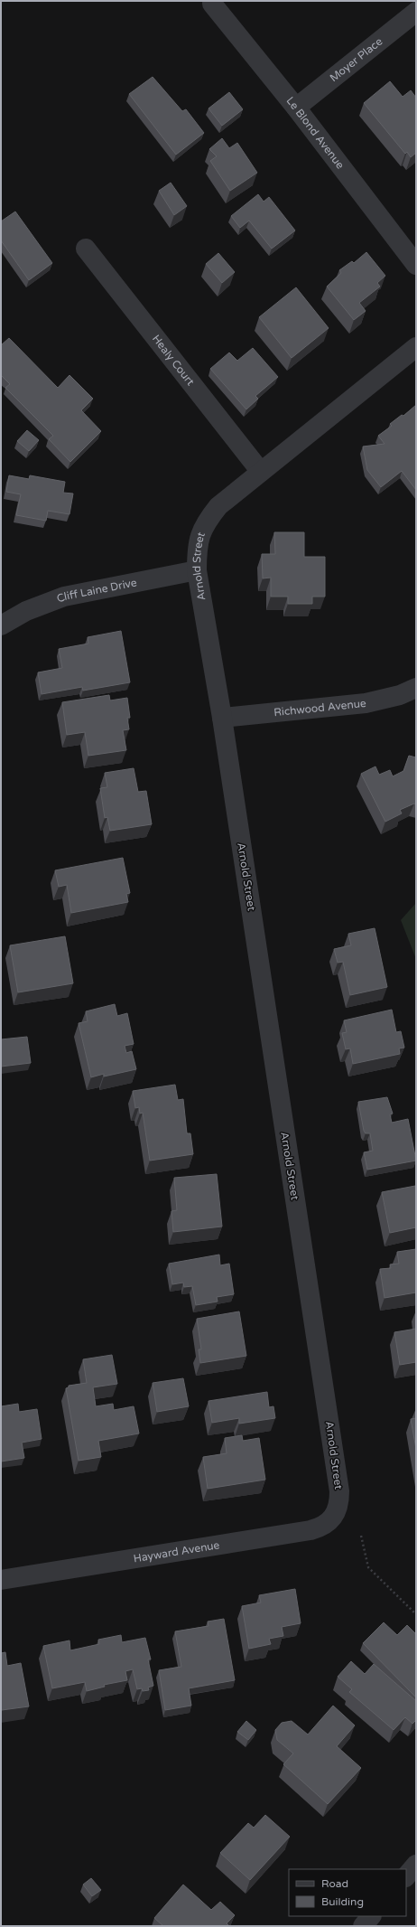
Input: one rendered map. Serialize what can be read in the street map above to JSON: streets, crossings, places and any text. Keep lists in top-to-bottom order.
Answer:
{
  "streets": {
    "street": [
      "Moyer Place",
      "Le Blond Avenue",
      "Healy Court",
      "Arnold Street",
      "Cliff Laine Drive",
      "Richwood Avenue",
      "Hayward Avenue"
    ]
  },
  "crossings": [
    ["Moyer Place", "Le Blond Avenue"],
    ["Healy Court", "Arnold Street"],
    ["Arnold Street", "Cliff Laine Drive"],
    ["Arnold Street", "Richwood Avenue"],
    ["Arnold Street", "Hayward Avenue"]
  ],
  "legend": ["Road", "Building"]
}
